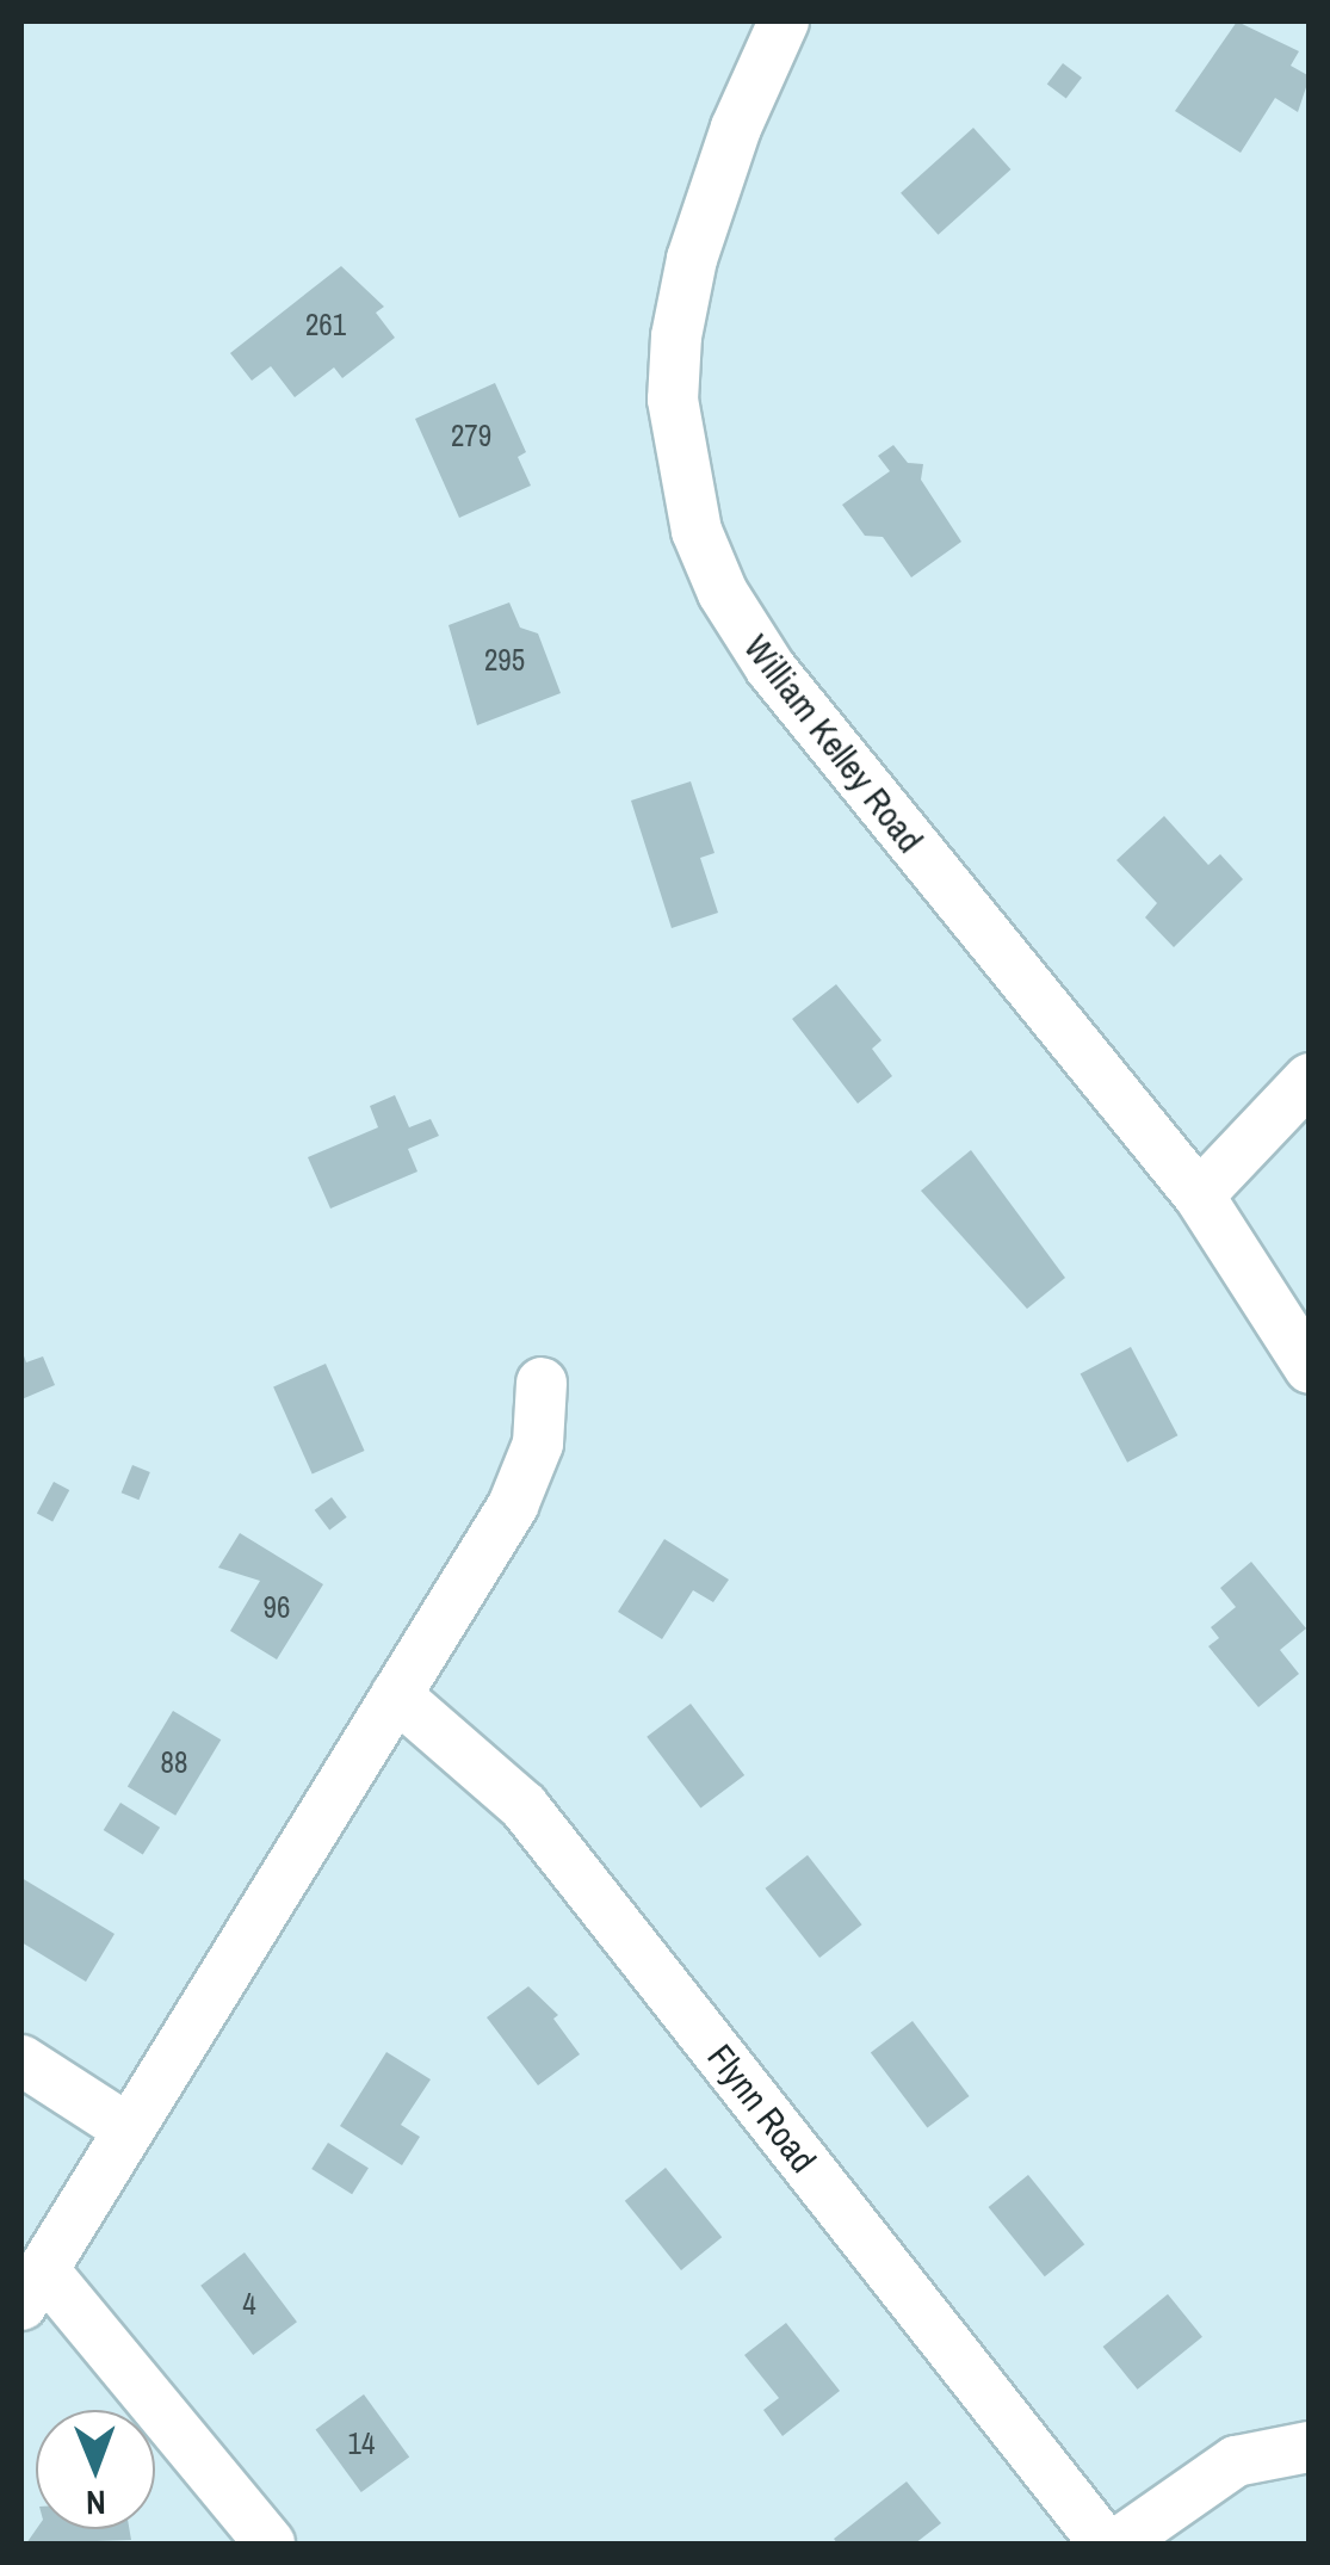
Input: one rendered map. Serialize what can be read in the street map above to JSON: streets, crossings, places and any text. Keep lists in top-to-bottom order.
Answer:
{
  "streets": {
    "street": ["William Kelley Road", "Flynn Road"]
  },
  "house_numbers": [
    "261",
    "279",
    "295",
    "96",
    "88",
    "4",
    "14"
  ],
  "north": "bottom"
}
